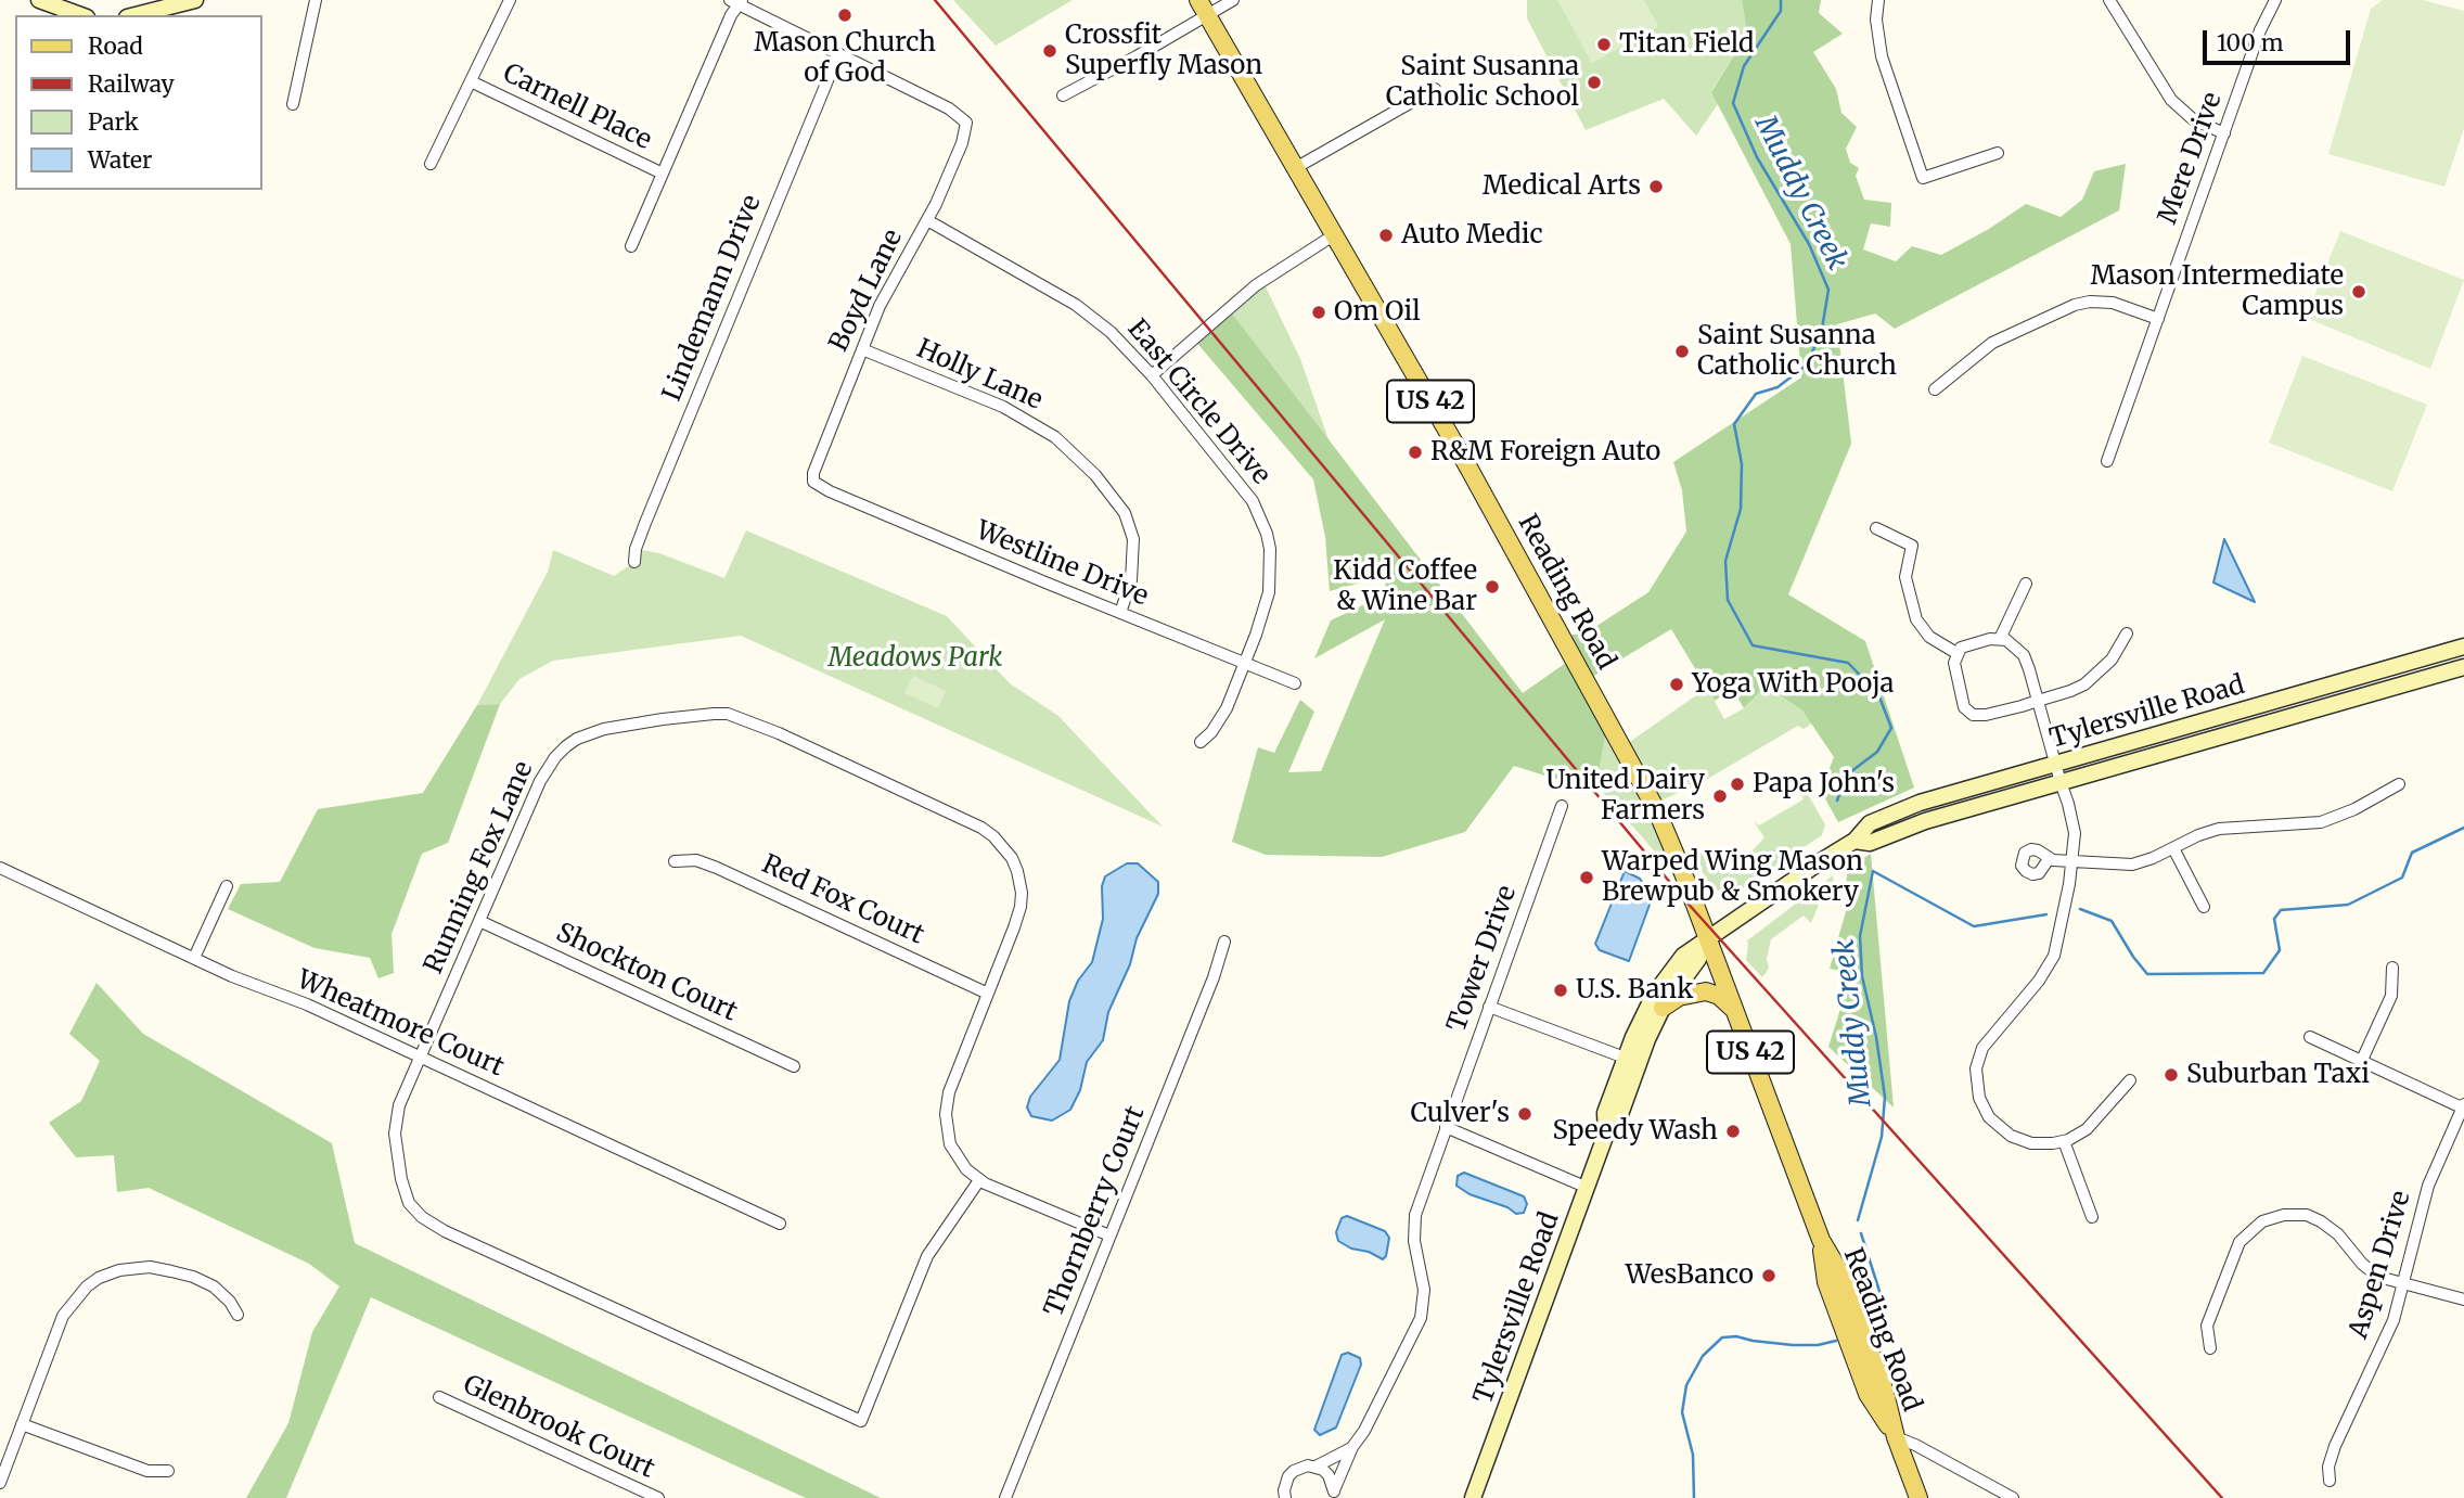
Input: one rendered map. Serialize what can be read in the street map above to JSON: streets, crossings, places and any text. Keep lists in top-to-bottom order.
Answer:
{
  "streets": {
    "main road": ["US 42", "Reading Road", "Tylersville Road"],
    "street": [
      "Carnell Place",
      "Mere Drive",
      "Boyd Lane",
      "Lindemann Drive",
      "Holly Lane",
      "East Circle Drive",
      "Westline Drive",
      "Running Fox Lane",
      "Red Fox Court",
      "Tower Drive",
      "Shockton Court",
      "Wheatmore Court",
      "Thornberry Court",
      "Aspen Drive",
      "Glenbrook Court"
    ]
  },
  "crossings": [
    ["Boyd Lane", "Lindemann Drive"],
    ["Boyd Lane", "Holly Lane"],
    ["Boyd Lane", "East Circle Drive"],
    ["Boyd Lane", "Westline Drive"],
    ["Holly Lane", "Westline Drive"],
    ["East Circle Drive", "Westline Drive"],
    ["Reading Road", "Tylersville Road"],
    ["Running Fox Lane", "Red Fox Court"],
    ["Running Fox Lane", "Shockton Court"],
    ["Running Fox Lane", "Wheatmore Court"],
    ["Running Fox Lane", "Thornberry Court"]
  ],
  "water": ["Muddy Creek"],
  "parks": ["Meadows Park"],
  "places": [
    "Mason Church of God",
    "Titan Field",
    "Crossfit Superfly Mason",
    "Saint Susanna Catholic School",
    "Medical Arts",
    "Auto Medic",
    "Mason Intermediate Campus",
    "Om Oil",
    "Saint Susanna Catholic Church",
    "R&M Foreign Auto",
    "Kidd Coffee & Wine Bar",
    "Yoga With Pooja",
    "Papa John's",
    "United Dairy Farmers",
    "Warped Wing Mason Brewpub & Smokery",
    "U.S. Bank",
    "Suburban Taxi",
    "Culver's",
    "Speedy Wash",
    "WesBanco"
  ],
  "legend": [
    "Road",
    "Railway",
    "Park",
    "Water"
  ],
  "scale_bar": "100 m"
}
